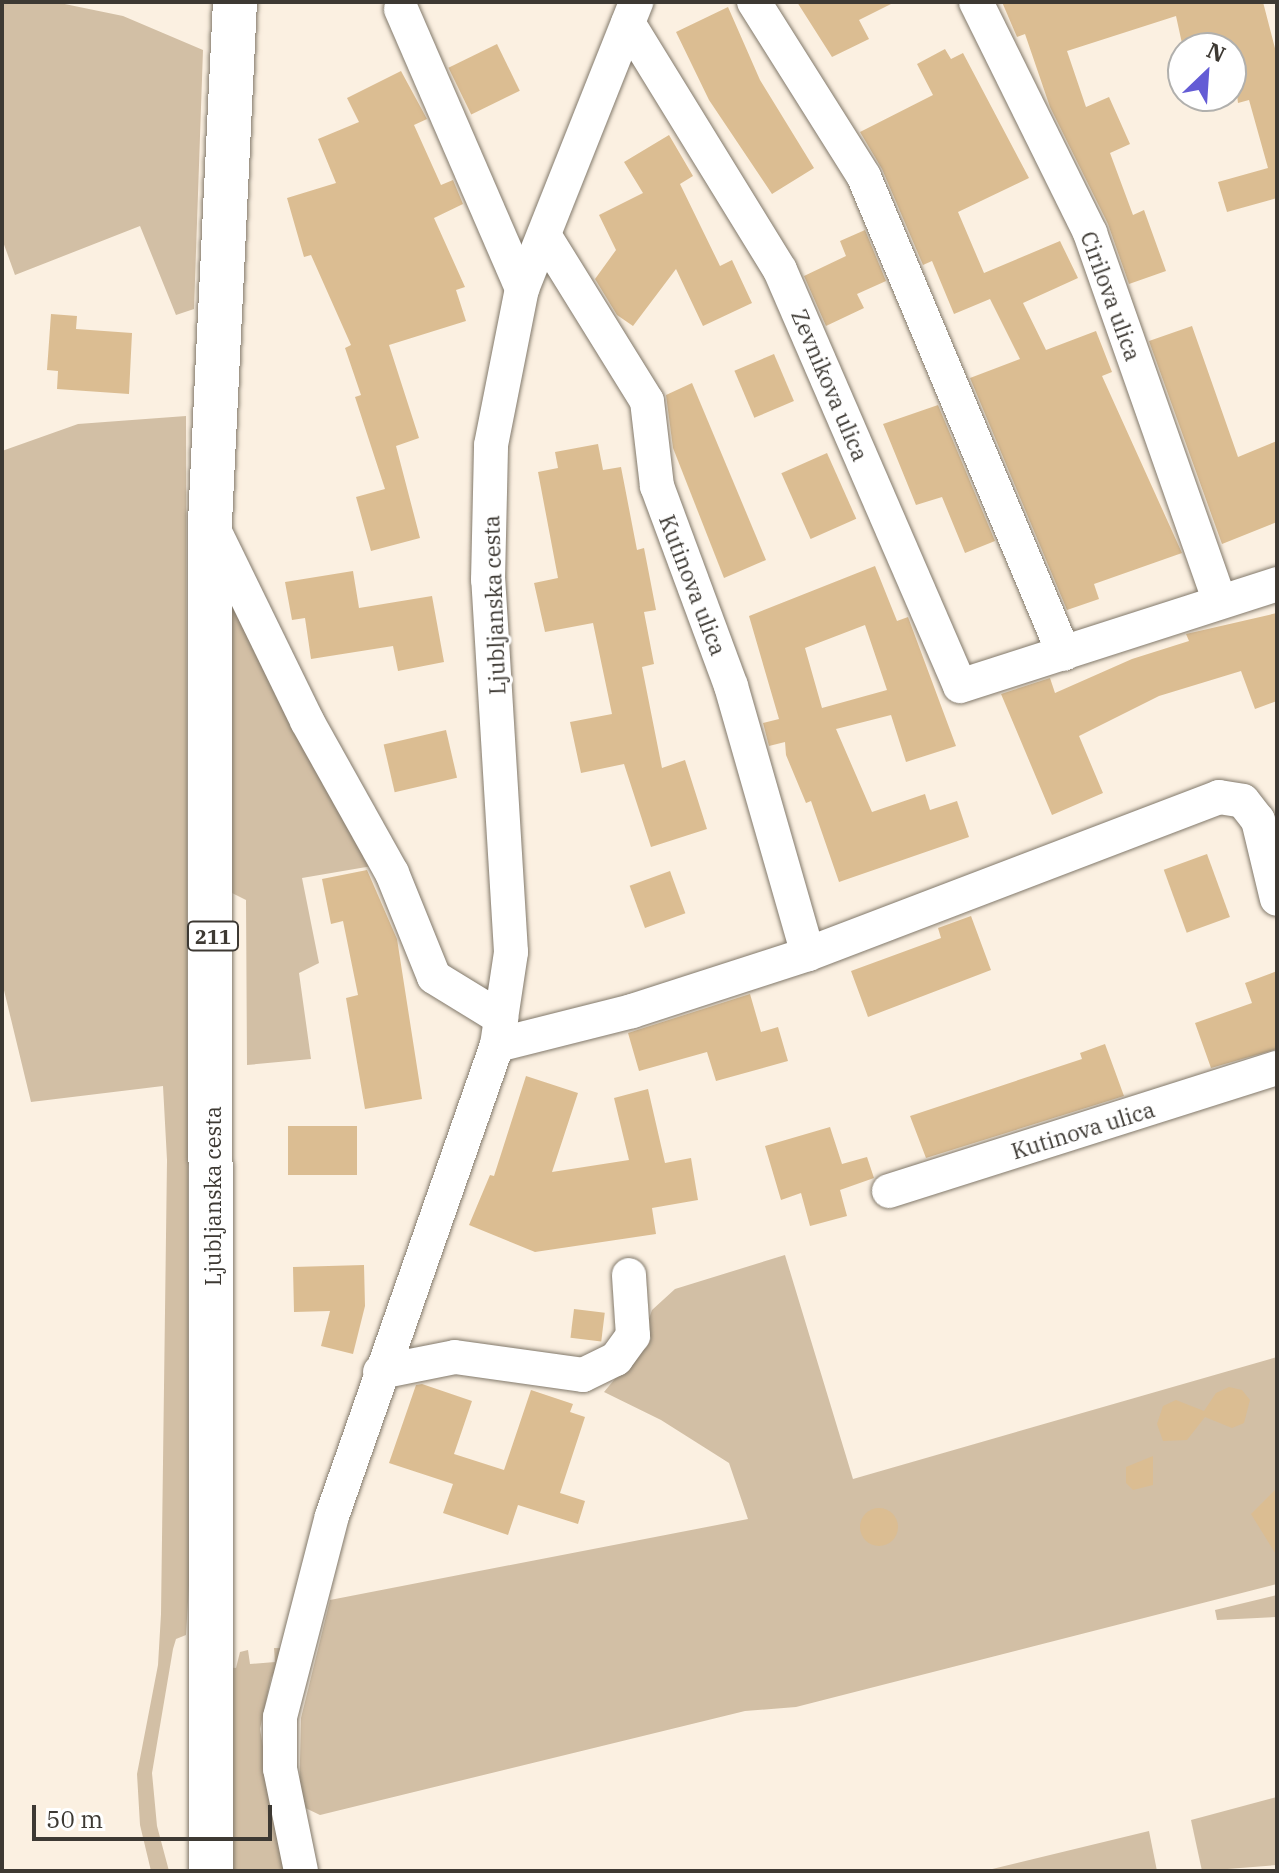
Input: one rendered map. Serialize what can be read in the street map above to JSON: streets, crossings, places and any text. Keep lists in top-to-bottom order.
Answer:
{
  "streets": {
    "main road": ["Ljubljanska cesta", "211"],
    "street": ["Cirilova ulica", "Zevnikova ulica", "Kutinova ulica"]
  },
  "crossings": [
    ["Cirilova ulica", "Zevnikova ulica"]
  ],
  "scale_bar": "50 m",
  "north": "top right"
}
